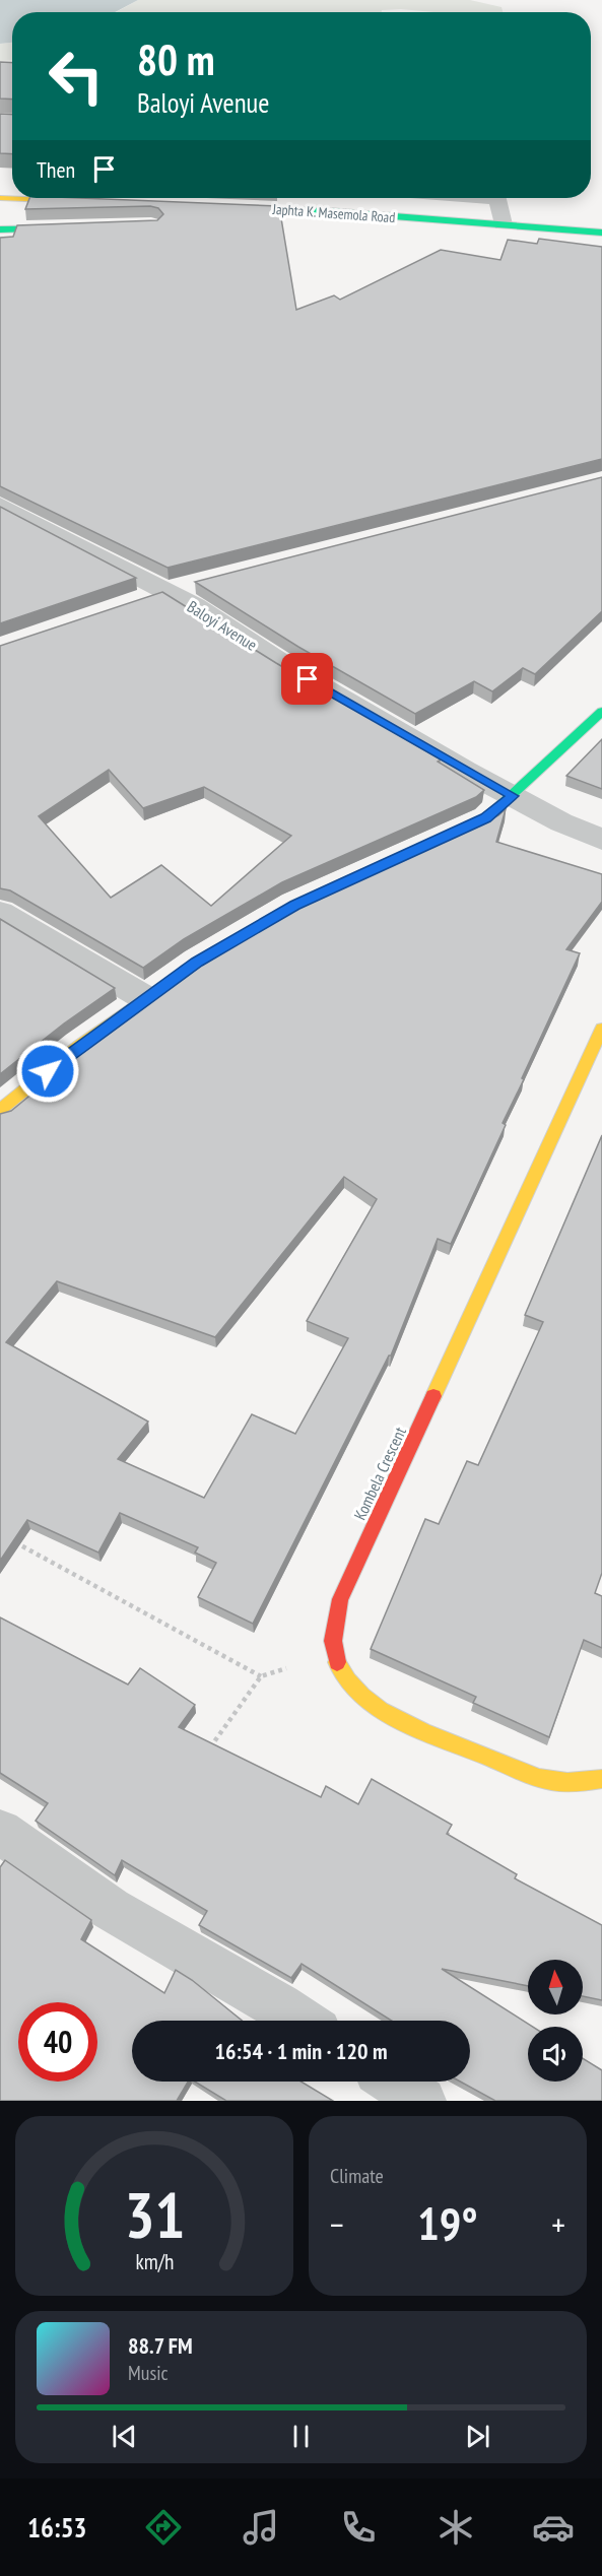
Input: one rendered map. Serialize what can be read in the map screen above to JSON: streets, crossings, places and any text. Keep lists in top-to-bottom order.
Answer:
{
  "streets": {
    "street": ["Japhta K. Masemola Road", "Baloyi Avenue", "Kombela Crescent"]
  },
  "north": "top",
  "page": {
    "turn": ["80 m", "Baloyi Avenue"],
    "then": "Then",
    "limit": "40",
    "trip": "16:54 · 1 min · 120 m",
    "tile": "Climate",
    "heat": ["−", "19°", "+"],
    "song": ["88.7 FM", "Music"],
    "tabs": "16:53",
    "gauge": ["31", "km/h"]
  }
}
